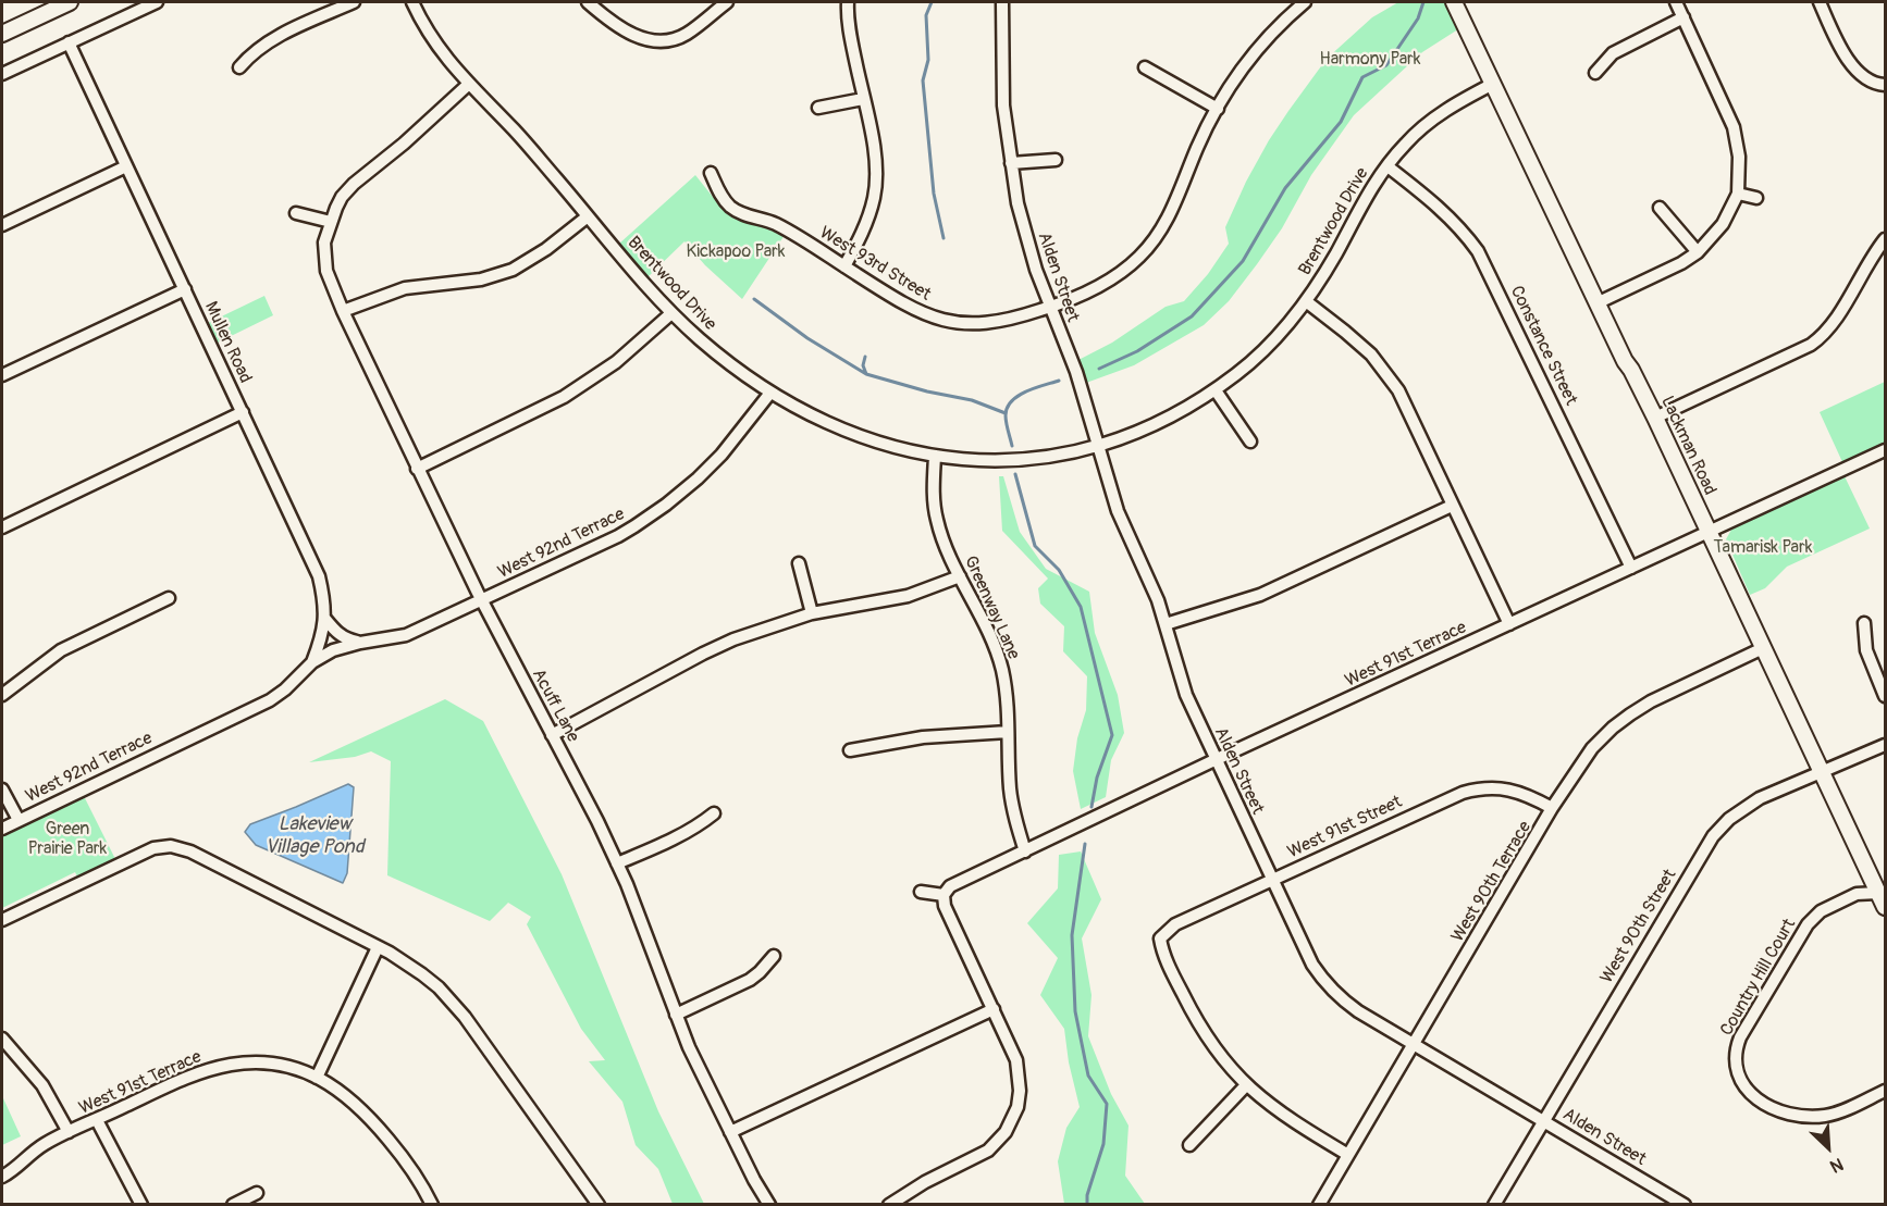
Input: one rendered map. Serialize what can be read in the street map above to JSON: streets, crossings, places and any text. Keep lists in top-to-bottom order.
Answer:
{
  "streets": {
    "main road": ["Lackman Road"],
    "street": [
      "Brentwood Drive",
      "West 93rd Street",
      "Alden Street",
      "Mullen Road",
      "Constance Street",
      "West 92nd Terrace",
      "Greenway Lane",
      "West 91st Terrace",
      "Acuff Lane",
      "West 91st Street",
      "West 90th Terrace",
      "West 90th Street",
      "Country Hill Court"
    ]
  },
  "crossings": [
    ["Brentwood Drive", "Alden Street"],
    ["Brentwood Drive", "Constance Street"],
    ["Brentwood Drive", "Lackman Road"],
    ["Brentwood Drive", "West 92nd Terrace"],
    ["Brentwood Drive", "Greenway Lane"],
    ["Brentwood Drive", "Acuff Lane"],
    ["West 93rd Street", "Alden Street"],
    ["Alden Street", "West 91st Terrace"],
    ["Alden Street", "West 91st Street"],
    ["Alden Street", "West 90th Terrace"],
    ["Alden Street", "West 90th Street"],
    ["Mullen Road", "West 92nd Terrace"],
    ["Constance Street", "West 91st Terrace"],
    ["Lackman Road", "West 91st Terrace"],
    ["Lackman Road", "West 90th Terrace"],
    ["Lackman Road", "West 90th Street"],
    ["Lackman Road", "Country Hill Court"],
    ["West 92nd Terrace", "Acuff Lane"],
    ["Greenway Lane", "West 91st Terrace"],
    ["West 91st Street", "West 90th Terrace"]
  ],
  "water": ["Lakeview Village Pond"],
  "parks": [
    "Harmony Park",
    "Kickapoo Park",
    "Tamarisk Park",
    "Green Prairie Park"
  ],
  "north": "bottom right"
}
